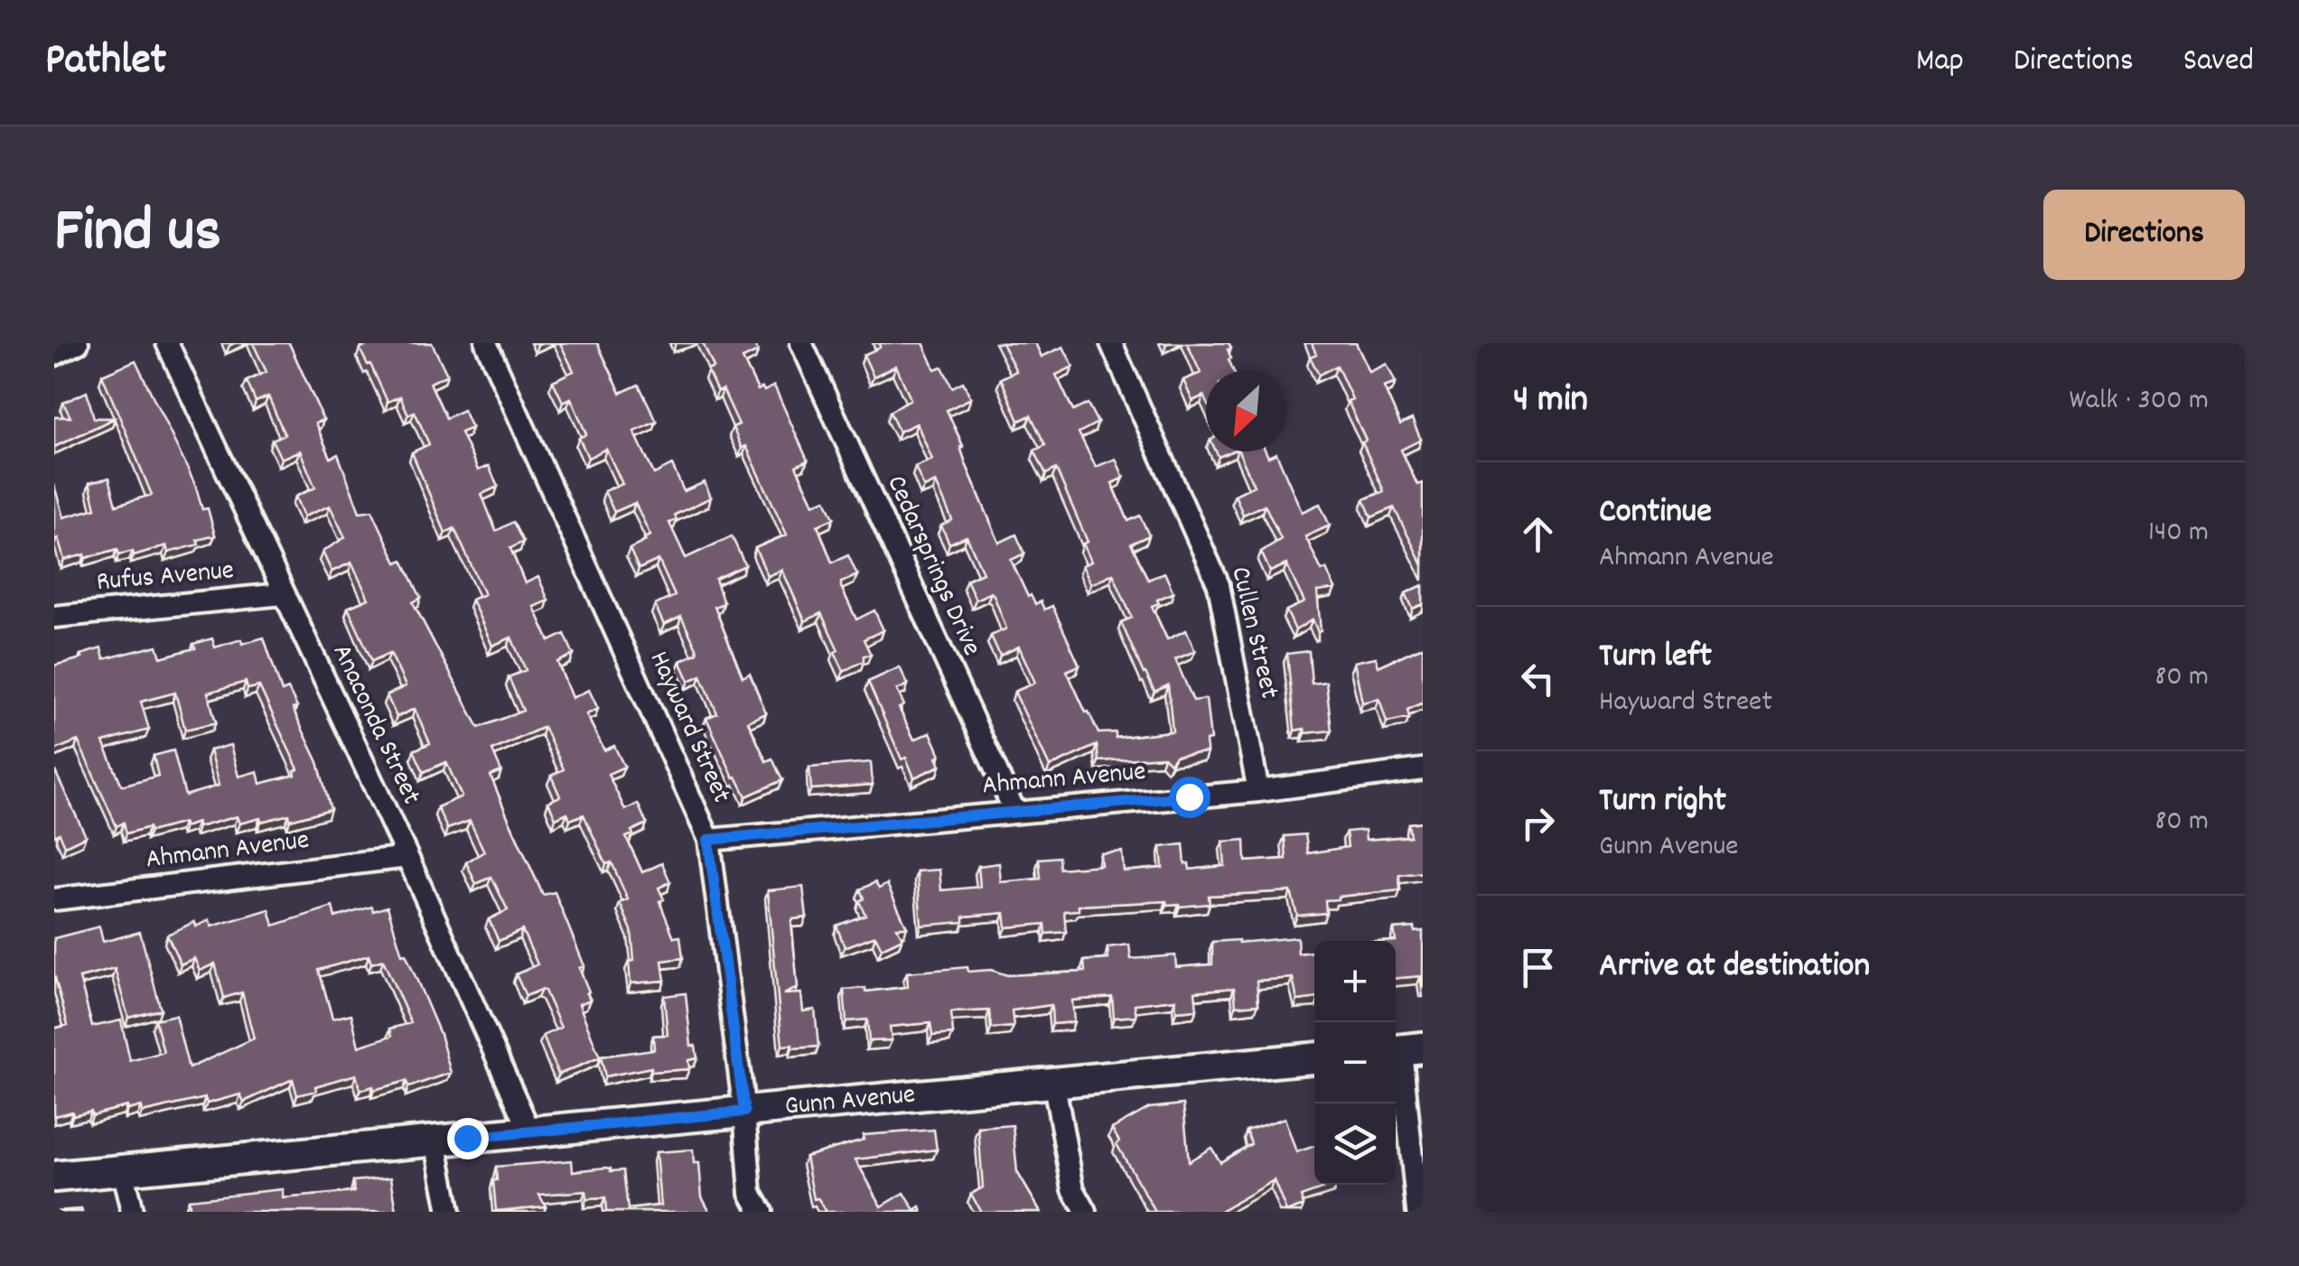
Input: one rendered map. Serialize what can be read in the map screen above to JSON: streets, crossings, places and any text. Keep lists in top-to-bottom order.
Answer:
{
  "streets": {
    "street": [
      "Cedarsprings Drive",
      "Rufus Avenue",
      "Cullen Street",
      "Anaconda Street",
      "Hayward Street",
      "Ahmann Avenue",
      "Gunn Avenue"
    ]
  },
  "crossings": [
    ["Cedarsprings Drive", "Ahmann Avenue"],
    ["Rufus Avenue", "Anaconda Street"],
    ["Cullen Street", "Ahmann Avenue"],
    ["Anaconda Street", "Ahmann Avenue"],
    ["Anaconda Street", "Gunn Avenue"],
    ["Hayward Street", "Ahmann Avenue"],
    ["Hayward Street", "Gunn Avenue"]
  ],
  "north": "bottom left",
  "page": {
    "header": "Pathlet",
    "nav": ["Map", "Directions", "Saved"],
    "title": "Find us",
    "buttons": "Directions",
    "heading": ["4 min", "Walk · 300 m"],
    "list": [
      ["Continue", "Ahmann Avenue", "140 m"],
      ["Turn left", "Hayward Street", "80 m"],
      ["Turn right", "Gunn Avenue", "80 m"],
      "Arrive at destination"
    ],
    "map_buttons": ["+", "−"]
  }
}
